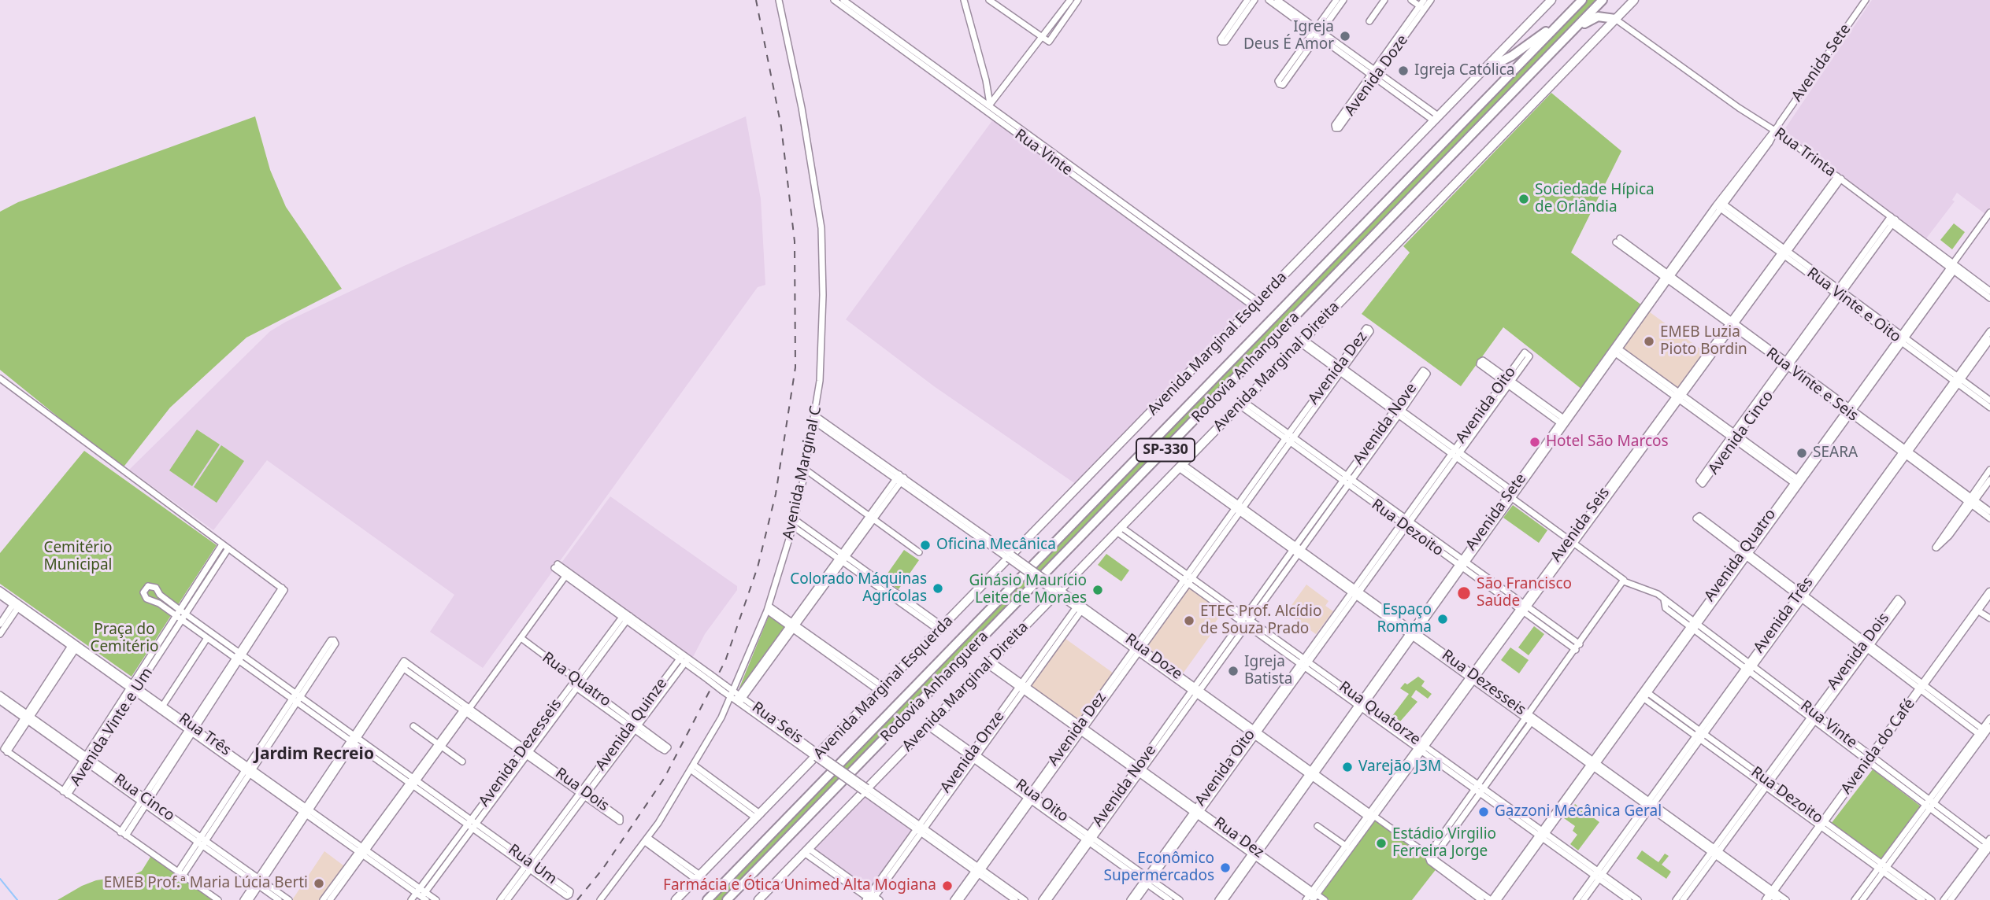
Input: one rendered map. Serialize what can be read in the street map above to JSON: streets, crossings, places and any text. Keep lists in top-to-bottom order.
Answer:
{
  "streets": {
    "highway": ["Rodovia Anhanguera", "SP-330"],
    "main road": ["Avenida Marginal Esquerda", "Avenida Marginal Direita", "Avenida do Café"],
    "street": [
      "Avenida Sete",
      "Avenida Doze",
      "Rua Vinte",
      "Rua Trinta",
      "Rua Vinte e Oito",
      "Avenida Dez",
      "Rua Vinte e Seis",
      "Avenida Oito",
      "Avenida Nove",
      "Avenida Cinco",
      "Avenida Marginal C",
      "Avenida Seis",
      "Rua Dezoito",
      "Avenida Quatro",
      "Avenida Três",
      "Avenida Dois",
      "Rua Doze",
      "Rua Quatro",
      "Rua Dezesseis",
      "Rua Quatorze",
      "Rua Seis",
      "Avenida Quinze",
      "Avenida Vinte e Um",
      "Rua Três",
      "Avenida Onze",
      "Avenida Dezesseis",
      "Rua Dois",
      "Rua Cinco",
      "Rua Oito",
      "Rua Dez",
      "Rua Um"
    ]
  },
  "crossings": [
    ["Avenida Sete", "Rua Trinta"],
    ["Avenida Sete", "Rua Vinte e Oito"],
    ["Avenida Sete", "Rua Vinte e Seis"],
    ["Avenida Sete", "Rua Dezoito"],
    ["Avenida Sete", "Rua Doze"],
    ["Avenida Sete", "Rua Dezesseis"],
    ["Avenida Sete", "Rua Quatorze"],
    ["Avenida Sete", "Rua Dez"],
    ["Rua Vinte", "Avenida Marginal Esquerda"],
    ["Rua Vinte", "Avenida Quatro"],
    ["Rua Vinte", "Avenida Três"],
    ["Rua Vinte", "Avenida Dois"],
    ["Rua Vinte", "Avenida do Café"],
    ["Rua Trinta", "Avenida Marginal Direita"],
    ["Rua Trinta", "Avenida Cinco"],
    ["Rua Trinta", "Avenida Seis"],
    ["Rua Trinta", "Avenida Quatro"],
    ["Rua Vinte e Oito", "Avenida Cinco"],
    ["Rua Vinte e Oito", "Avenida Seis"],
    ["Rua Vinte e Oito", "Avenida Quatro"],
    ["Rua Vinte e Oito", "Avenida Três"],
    ["Avenida Marginal Esquerda", "Rua Doze"],
    ["Avenida Marginal Esquerda", "Rua Seis"],
    ["Avenida Marginal Direita", "Rua Dezoito"],
    ["Avenida Marginal Direita", "Rua Doze"],
    ["Avenida Marginal Direita", "Rua Dezesseis"],
    ["Avenida Marginal Direita", "Rua Quatorze"],
    ["Avenida Marginal Direita", "Rua Seis"],
    ["Avenida Marginal Direita", "Rua Oito"],
    ["Avenida Marginal Direita", "Rua Dez"],
    ["Avenida Dez", "Rua Dezoito"],
    ["Avenida Dez", "Rua Doze"],
    ["Avenida Dez", "Rua Dezesseis"],
    ["Avenida Dez", "Rua Quatorze"],
    ["Avenida Dez", "Rua Seis"],
    ["Avenida Dez", "Rua Oito"],
    ["Avenida Dez", "Rua Dez"],
    ["Rua Vinte e Seis", "Avenida Cinco"],
    ["Rua Vinte e Seis", "Avenida Seis"],
    ["Rua Vinte e Seis", "Avenida Quatro"],
    ["Rua Vinte e Seis", "Avenida Três"],
    ["Avenida Oito", "Rua Dezoito"],
    ["Avenida Oito", "Rua Doze"],
    ["Avenida Oito", "Rua Dezesseis"],
    ["Avenida Oito", "Rua Quatorze"],
    ["Avenida Oito", "Rua Oito"],
    ["Avenida Oito", "Rua Dez"],
    ["Avenida Nove", "Rua Dezoito"],
    ["Avenida Nove", "Rua Doze"],
    ["Avenida Nove", "Rua Dezesseis"],
    ["Avenida Nove", "Rua Quatorze"],
    ["Avenida Nove", "Rua Oito"],
    ["Avenida Nove", "Rua Dez"],
    ["Avenida Marginal C", "Rua Doze"],
    ["Avenida Marginal C", "Rua Seis"],
    ["Avenida Seis", "Rua Dezoito"],
    ["Avenida Seis", "Rua Doze"],
    ["Avenida Seis", "Rua Dezesseis"],
    ["Avenida Seis", "Rua Quatorze"],
    ["Avenida Seis", "Rua Dez"],
    ["Rua Dezoito", "Avenida Quatro"],
    ["Rua Dezoito", "Avenida Três"],
    ["Rua Dezoito", "Avenida Dois"],
    ["Rua Dezoito", "Avenida do Café"],
    ["Avenida Quatro", "Rua Doze"],
    ["Avenida Quatro", "Rua Dezesseis"],
    ["Avenida Quatro", "Rua Quatorze"],
    ["Avenida Três", "Rua Dezesseis"],
    ["Avenida Três", "Rua Quatorze"],
    ["Avenida Dois", "Rua Dezesseis"],
    ["Rua Doze", "Avenida Onze"],
    ["Rua Quatro", "Avenida Quinze"],
    ["Rua Quatro", "Avenida Dezesseis"],
    ["Rua Dezesseis", "Avenida do Café"],
    ["Rua Seis", "Avenida Quinze"],
    ["Rua Seis", "Avenida Onze"],
    ["Rua Seis", "Avenida Dezesseis"],
    ["Avenida Quinze", "Rua Dois"],
    ["Avenida Quinze", "Rua Um"],
    ["Avenida Vinte e Um", "Rua Três"],
    ["Avenida Vinte e Um", "Rua Cinco"],
    ["Avenida Vinte e Um", "Rua Um"],
    ["Rua Três", "Avenida Dezesseis"],
    ["Avenida Onze", "Rua Oito"],
    ["Avenida Onze", "Rua Dez"],
    ["Avenida Dezesseis", "Rua Dois"],
    ["Avenida Dezesseis", "Rua Um"],
    ["Rua Dois", "Rua Um"]
  ],
  "districts": ["Jardim Recreio"],
  "parks": ["Cemitério Municipal", "Praça do Cemitério"],
  "places": [
    "Igreja Deus É Amor",
    "Igreja Católica",
    "Sociedade Hípica de Orlândia",
    "EMEB Luzia Pioto Bordin",
    "Hotel São Marcos",
    "SEARA",
    "Oficina Mecânica",
    "Colorado Máquinas Agrícolas",
    "Ginásio Maurício Leite de Moraes",
    "São Francisco Saúde",
    "Espaço Romma",
    "ETEC Prof. Alcídio de Souza Prado",
    "Igreja Batista",
    "Varejão J3M",
    "Gazzoni Mecânica Geral",
    "Estádio Virgilio Ferreira Jorge",
    "Econômico Supermercados",
    "EMEB Prof.ª Maria Lúcia Berti",
    "Farmácia e Ótica Unimed Alta Mogiana"
  ]
}
